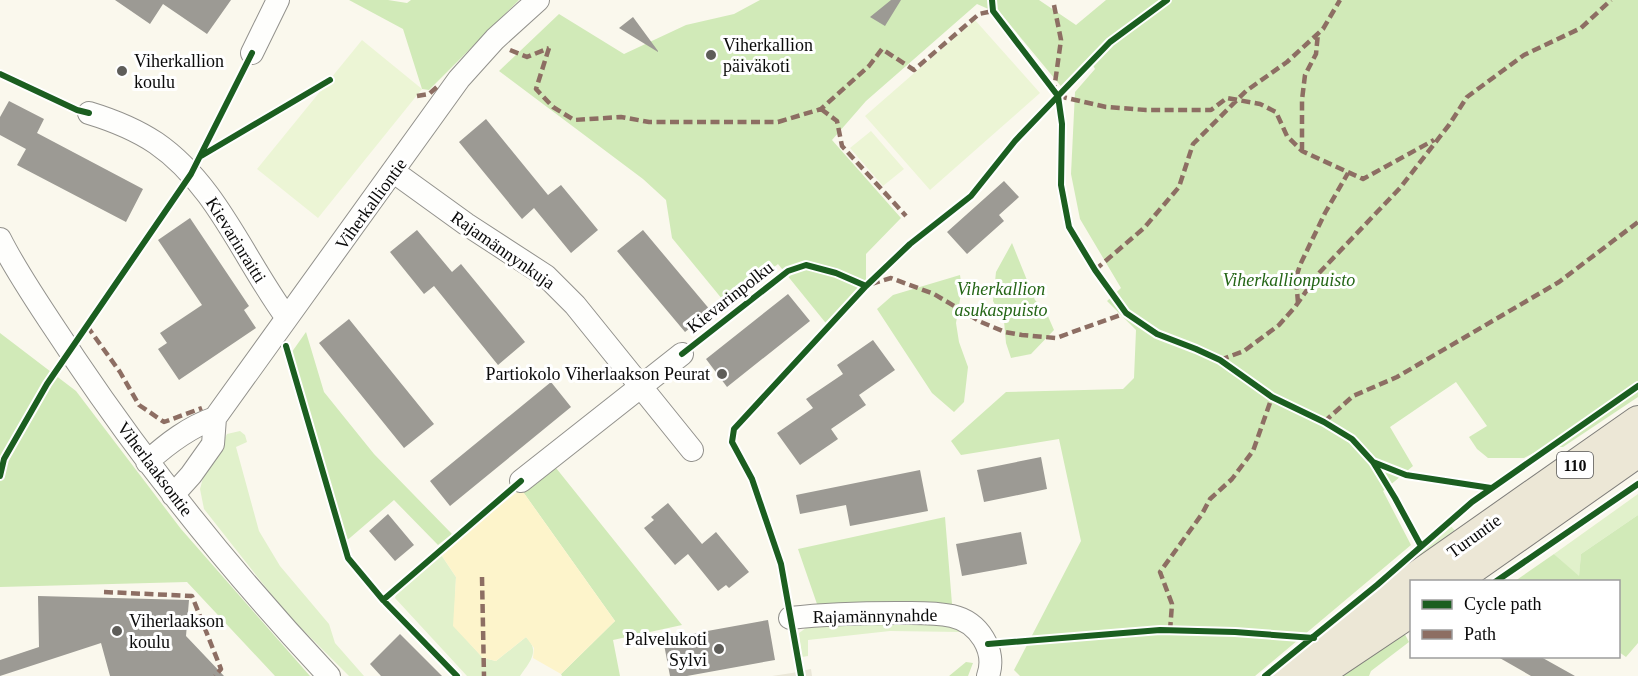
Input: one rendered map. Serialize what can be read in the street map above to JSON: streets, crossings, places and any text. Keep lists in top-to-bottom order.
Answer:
{
  "streets": {
    "main road": ["110", "Turuntie"],
    "street": [
      "Viherkalliontie",
      "Kievarinraitti",
      "Rajamännynkuja",
      "Kievarinpolku",
      "Viherlaaksontie",
      "Rajamännynahde"
    ]
  },
  "crossings": [
    ["Viherkalliontie", "Kievarinraitti"],
    ["Viherkalliontie", "Rajamännynkuja"],
    ["Viherkalliontie", "Viherlaaksontie"],
    ["Rajamännynkuja", "Kievarinpolku"]
  ],
  "parks": ["Viherkallionpuisto", "Viherkallion asukaspuisto"],
  "places": [
    "Viherkallion päiväkoti",
    "Viherkallion koulu",
    "Partiokolo Viherlaakson Peurat",
    "Viherlaakson koulu",
    "Palvelukoti Sylvi"
  ],
  "legend": ["Cycle path", "Path"]
}
